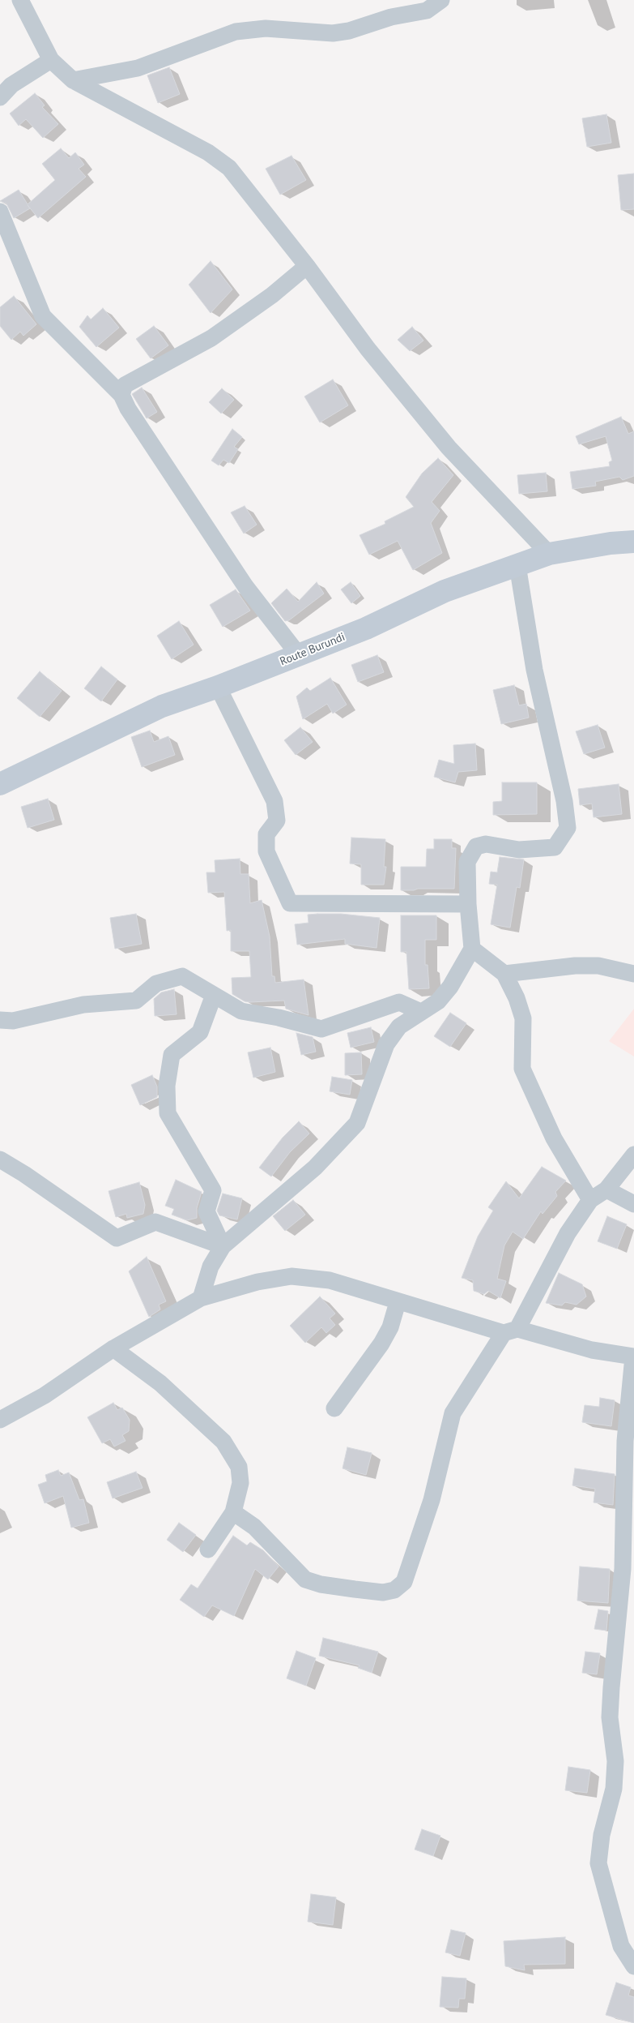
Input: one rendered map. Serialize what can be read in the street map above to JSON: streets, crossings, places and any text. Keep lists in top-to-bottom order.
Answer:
{
  "streets": {
    "main road": ["Route Burundi"]
  }
}
